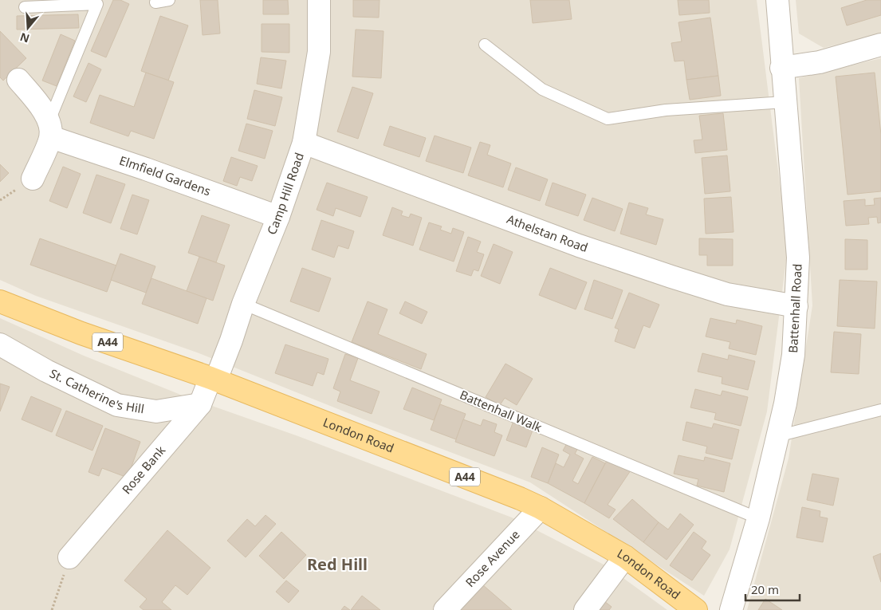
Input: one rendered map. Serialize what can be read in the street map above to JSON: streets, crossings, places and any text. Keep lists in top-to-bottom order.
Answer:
{
  "streets": {
    "main road": ["A44", "London Road"],
    "street": [
      "Elmfield Gardens",
      "Camp Hill Road",
      "Athelstan Road",
      "Battenhall Road",
      "St. Catherine's Hill",
      "Rose Bank",
      "Rose Avenue"
    ],
    "lane": ["Battenhall Walk"]
  },
  "crossings": [
    ["Elmfield Gardens", "Camp Hill Road"],
    ["Camp Hill Road", "Athelstan Road"],
    ["Camp Hill Road", "Battenhall Walk"],
    ["Camp Hill Road", "London Road"],
    ["Camp Hill Road", "Rose Bank"],
    ["Athelstan Road", "Battenhall Road"],
    ["Battenhall Road", "Battenhall Walk"],
    ["St. Catherine's Hill", "Rose Bank"],
    ["London Road", "Rose Bank"],
    ["London Road", "Rose Avenue"]
  ],
  "districts": ["Red Hill"],
  "scale_bar": "20 m",
  "north": "bottom"
}
